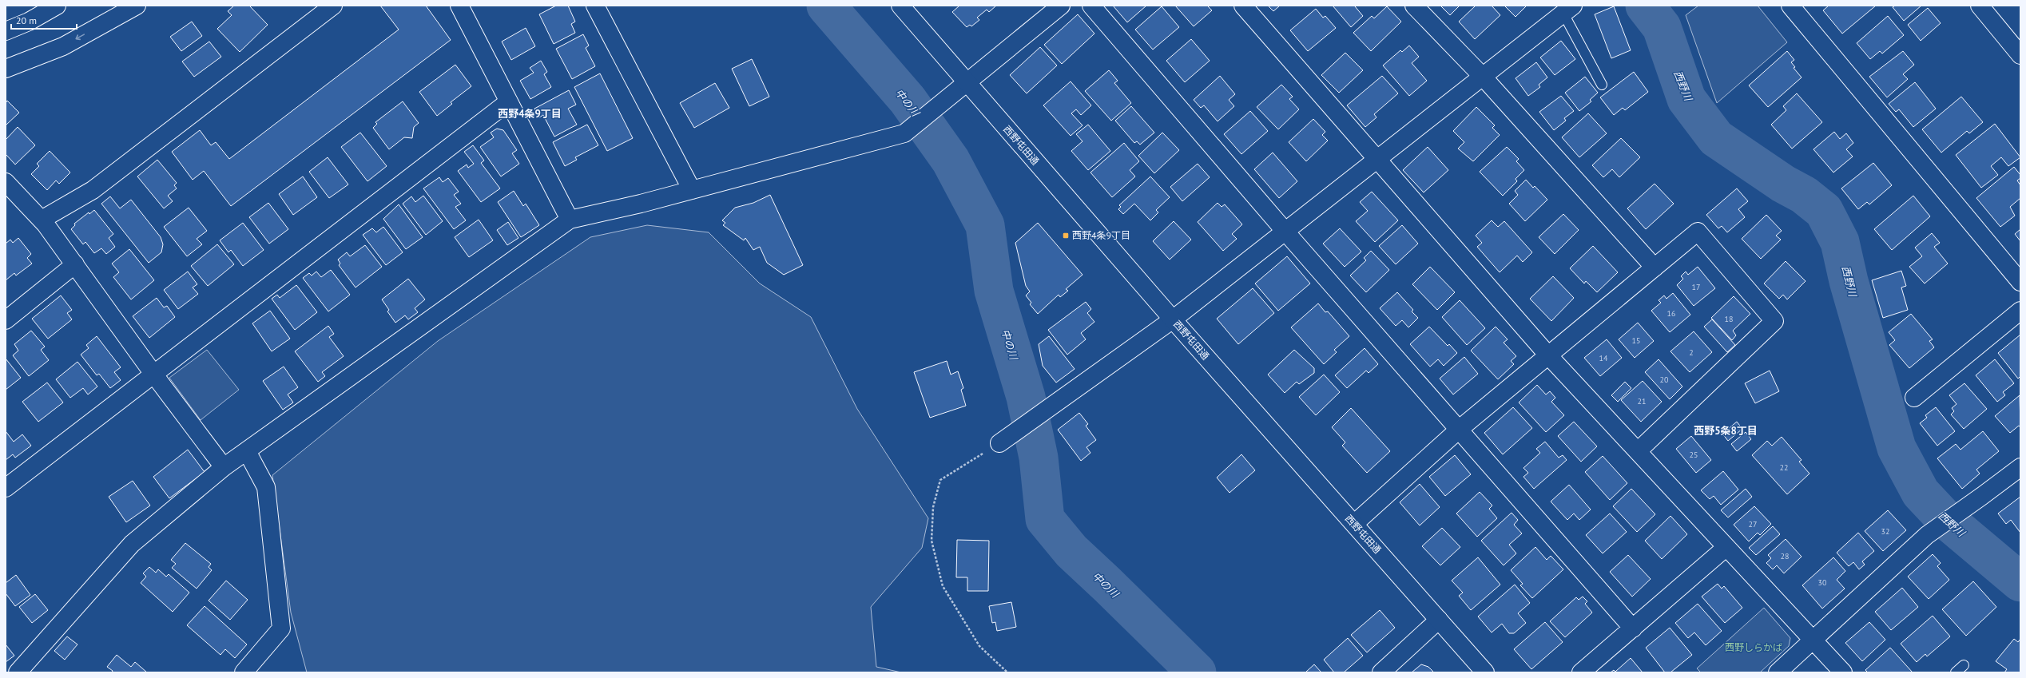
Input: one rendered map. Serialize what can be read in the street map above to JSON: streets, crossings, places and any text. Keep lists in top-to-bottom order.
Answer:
{
  "streets": {
    "street": ["西野屯田通"]
  },
  "districts": ["西野4条9丁目", "西野5条8丁目"],
  "water": ["西野川", "中の川"],
  "parks": ["西野しらかば"],
  "places": {
    "transit": ["西野4条9丁目"]
  },
  "house_numbers": [
    "17",
    "16",
    "18",
    "15",
    "2",
    "14",
    "20",
    "21",
    "25",
    "22",
    "27",
    "32",
    "28",
    "30"
  ],
  "scale_bar": "20 m"
}
